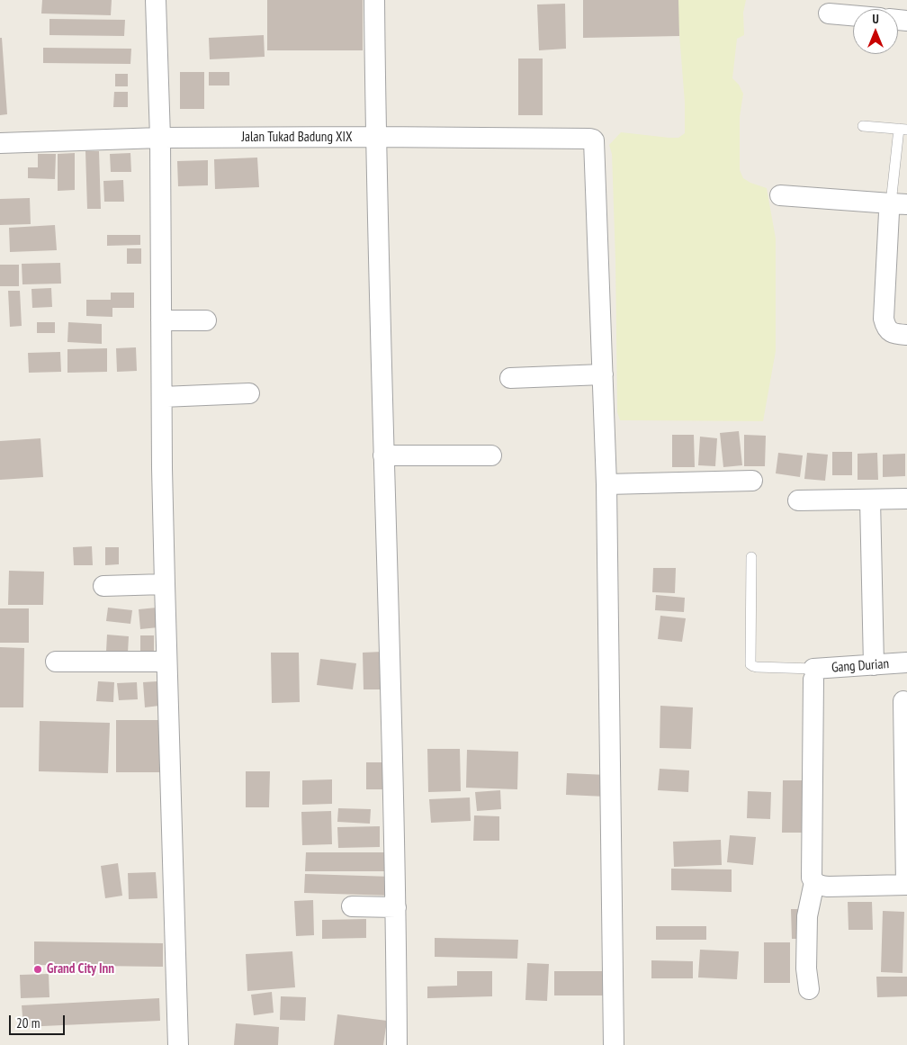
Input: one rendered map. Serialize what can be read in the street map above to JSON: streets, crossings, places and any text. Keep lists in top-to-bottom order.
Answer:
{
  "streets": {
    "street": ["Jalan Tukad Badung XIX", "Gang Durian"]
  },
  "places": ["Grand City Inn"],
  "scale_bar": "20 m",
  "north": "top"
}
